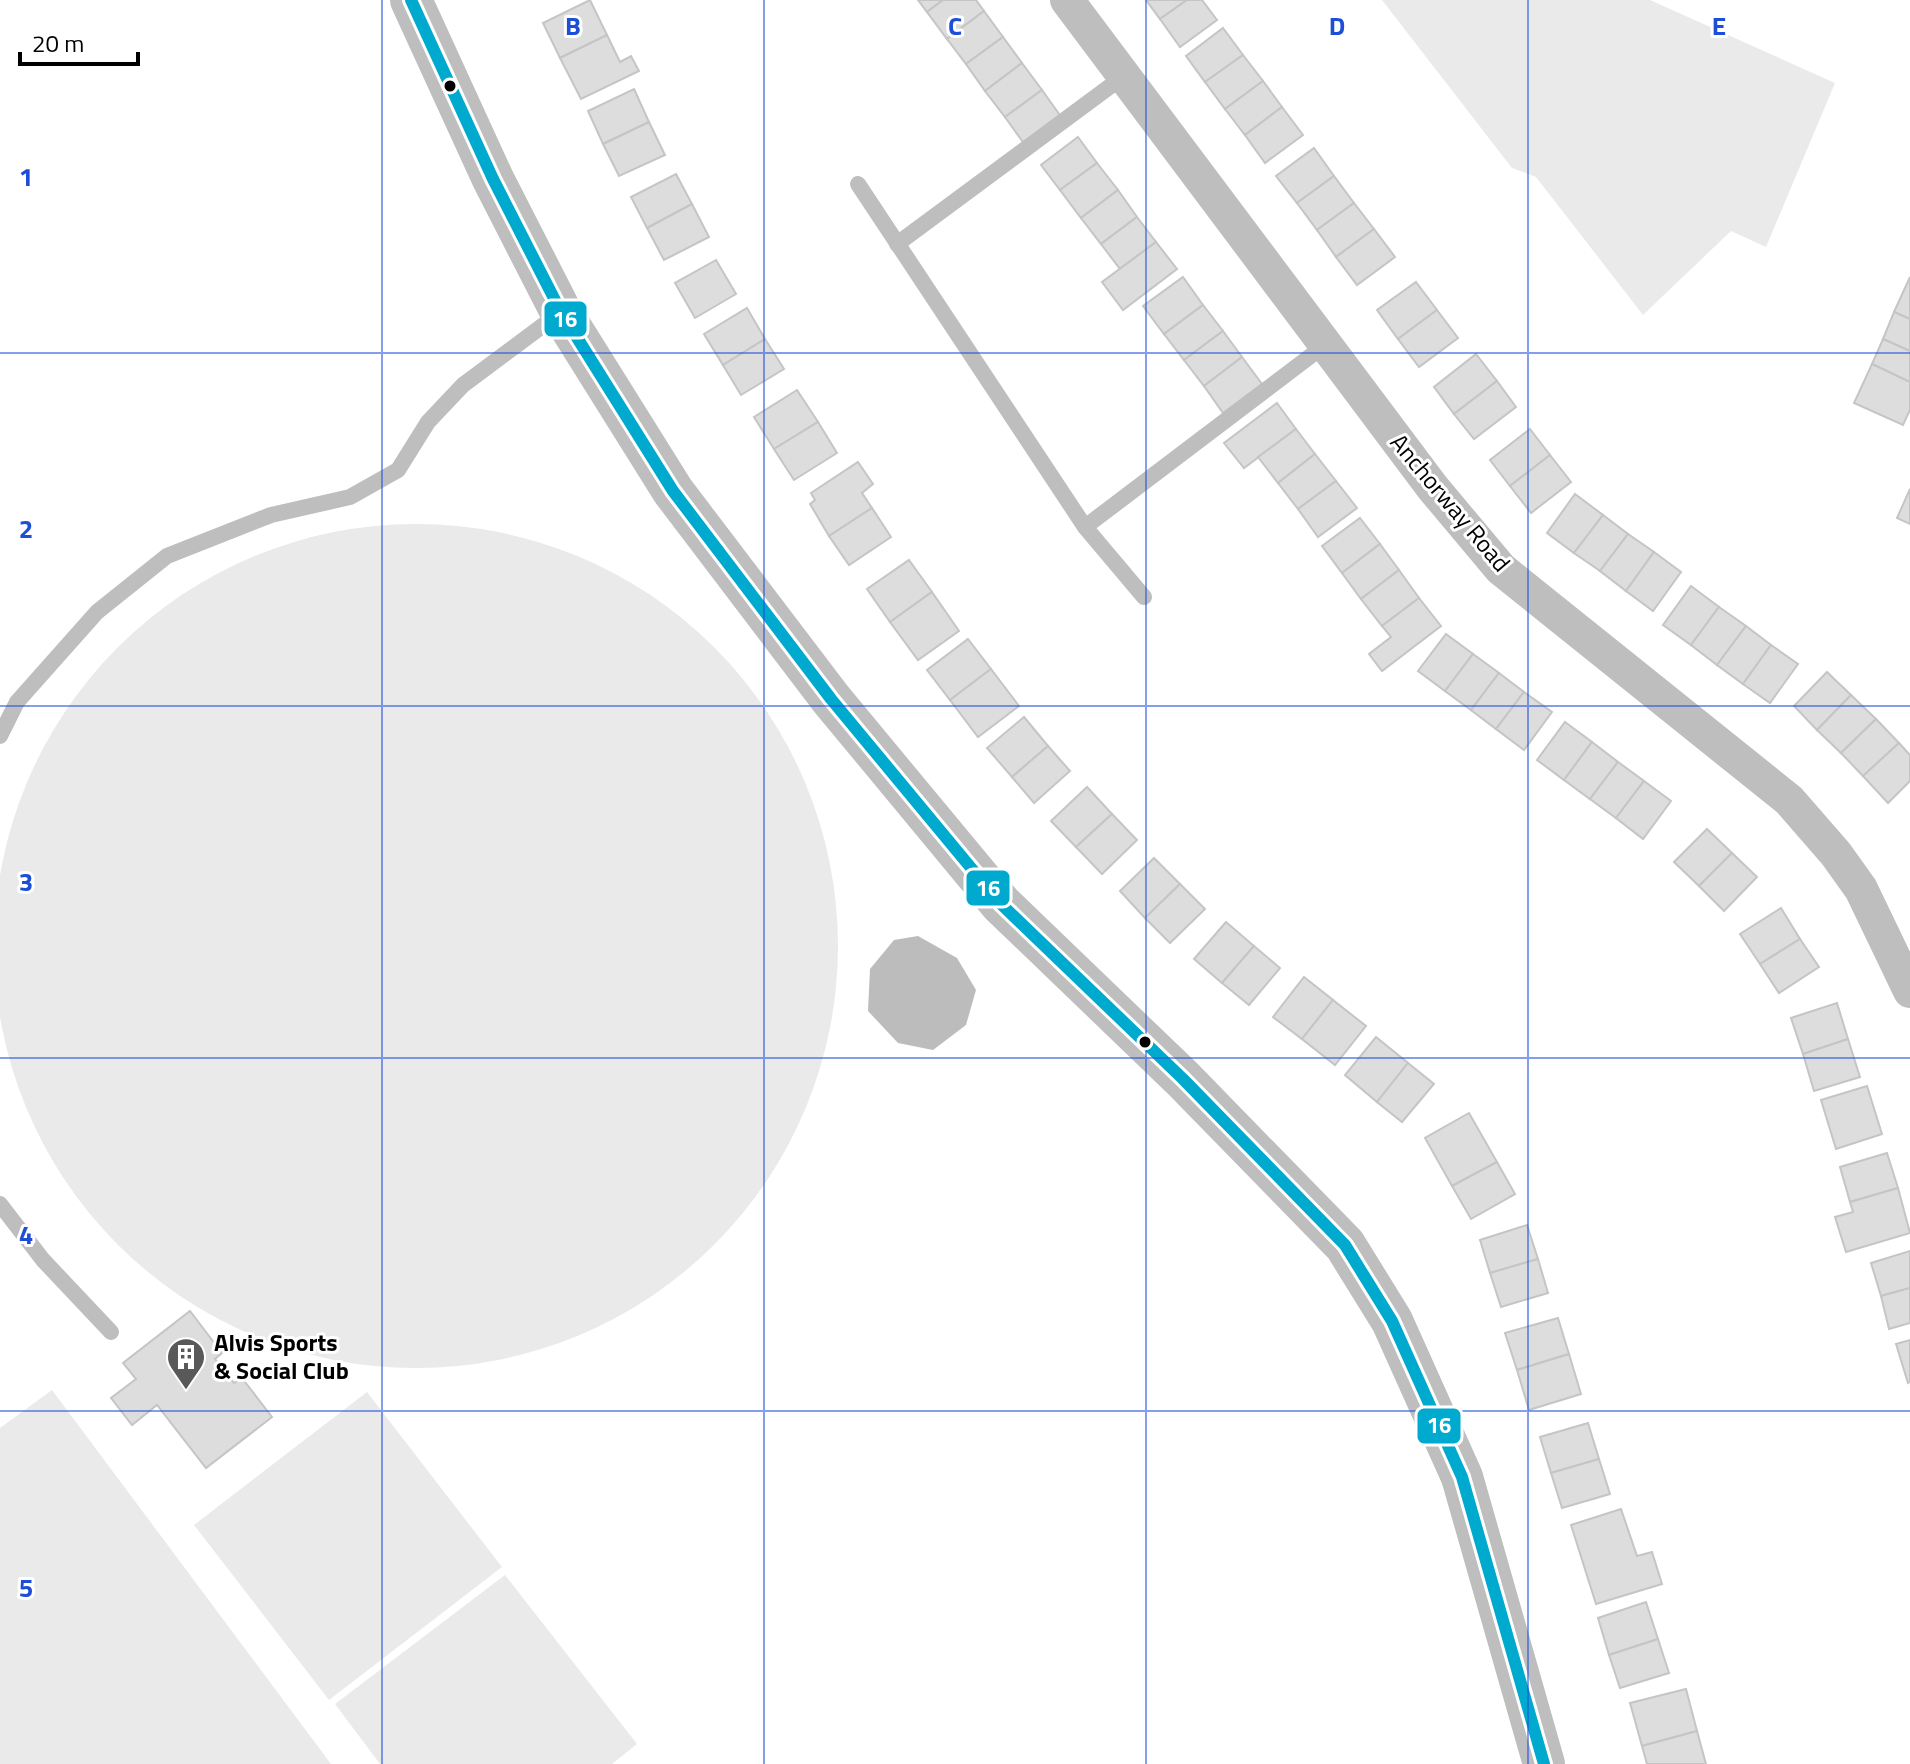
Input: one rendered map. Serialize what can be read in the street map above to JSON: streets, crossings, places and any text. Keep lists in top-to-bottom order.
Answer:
{
  "streets": {
    "street": ["Anchorway Road"]
  },
  "places": {
    "building": ["Alvis Sports & Social Club"]
  },
  "lines": ["transit line 16"],
  "scale_bar": "20 m",
  "grid": {
    "columns": [
      "B",
      "C",
      "D",
      "E"
    ],
    "rows": [
      "1",
      "2",
      "3",
      "4",
      "5"
    ]
  }
}
